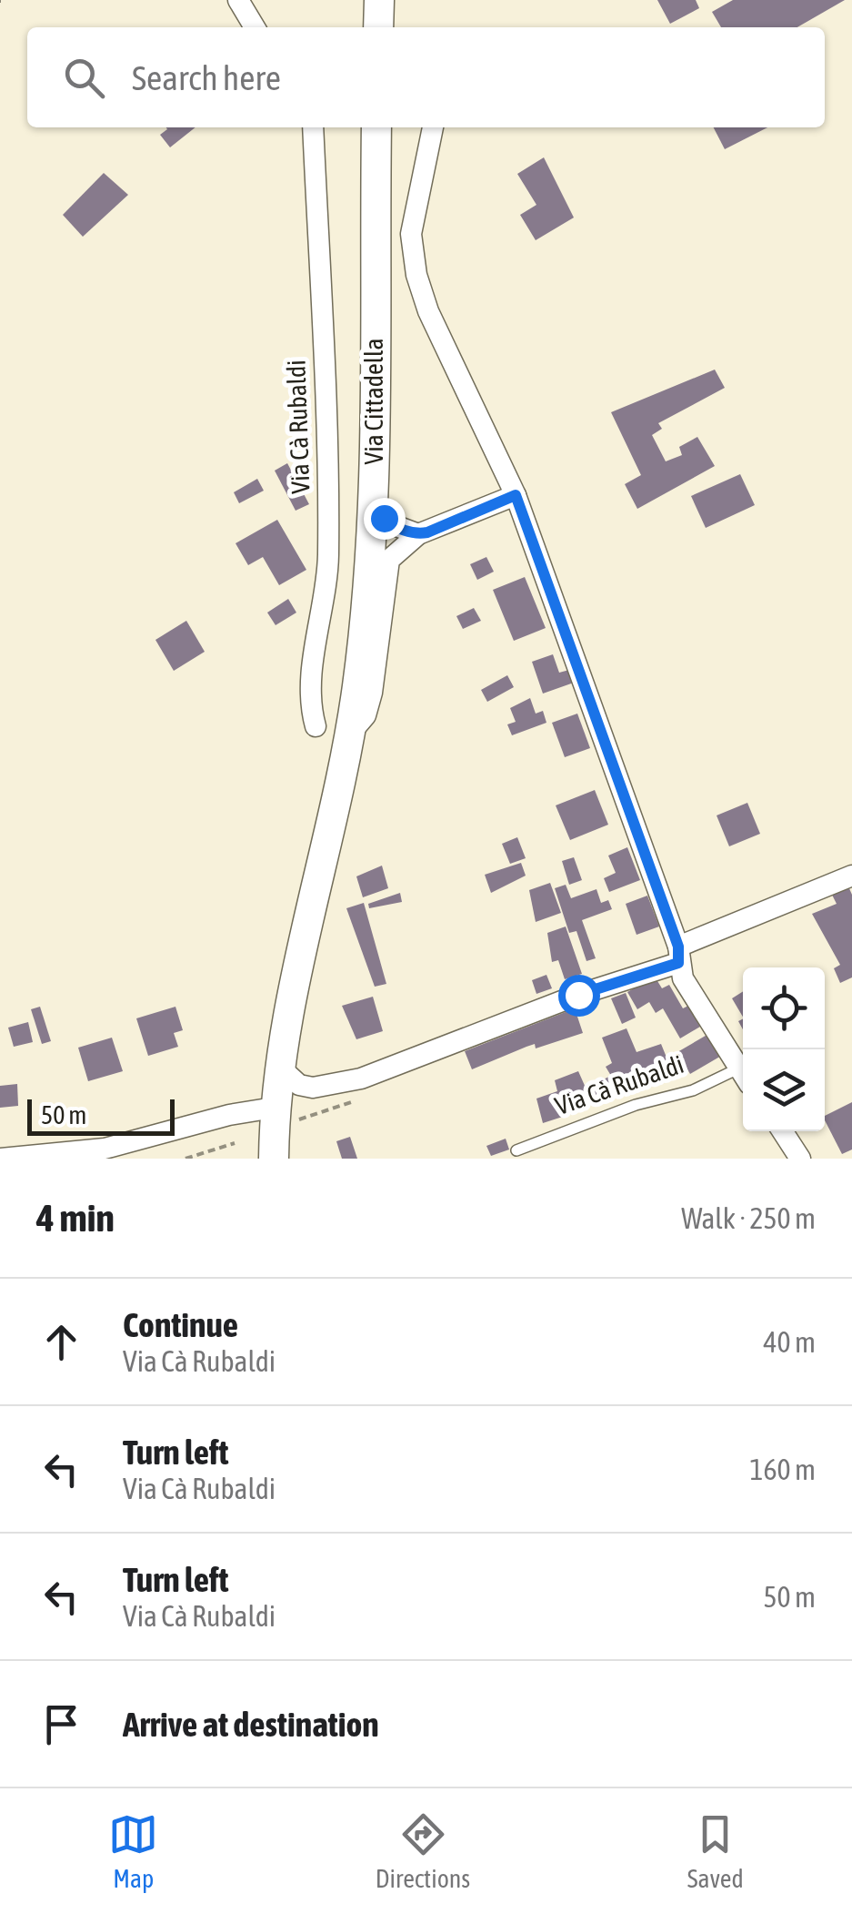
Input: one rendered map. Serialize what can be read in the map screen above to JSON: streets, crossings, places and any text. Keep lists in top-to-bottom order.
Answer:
{
  "streets": {
    "main road": ["Via Cittadella"],
    "street": ["Via Cà Rubaldi"]
  },
  "scale_bar": "50 m",
  "page": {
    "search": "Search here",
    "scale": "50 m",
    "heading": ["4 min", "Walk · 250 m"],
    "list": [
      ["Continue", "Via Cà Rubaldi", "40 m"],
      ["Turn left", "Via Cà Rubaldi", "160 m"],
      ["Turn left", "Via Cà Rubaldi", "50 m"],
      "Arrive at destination"
    ],
    "nav": ["Map", "Directions", "Saved"]
  }
}
